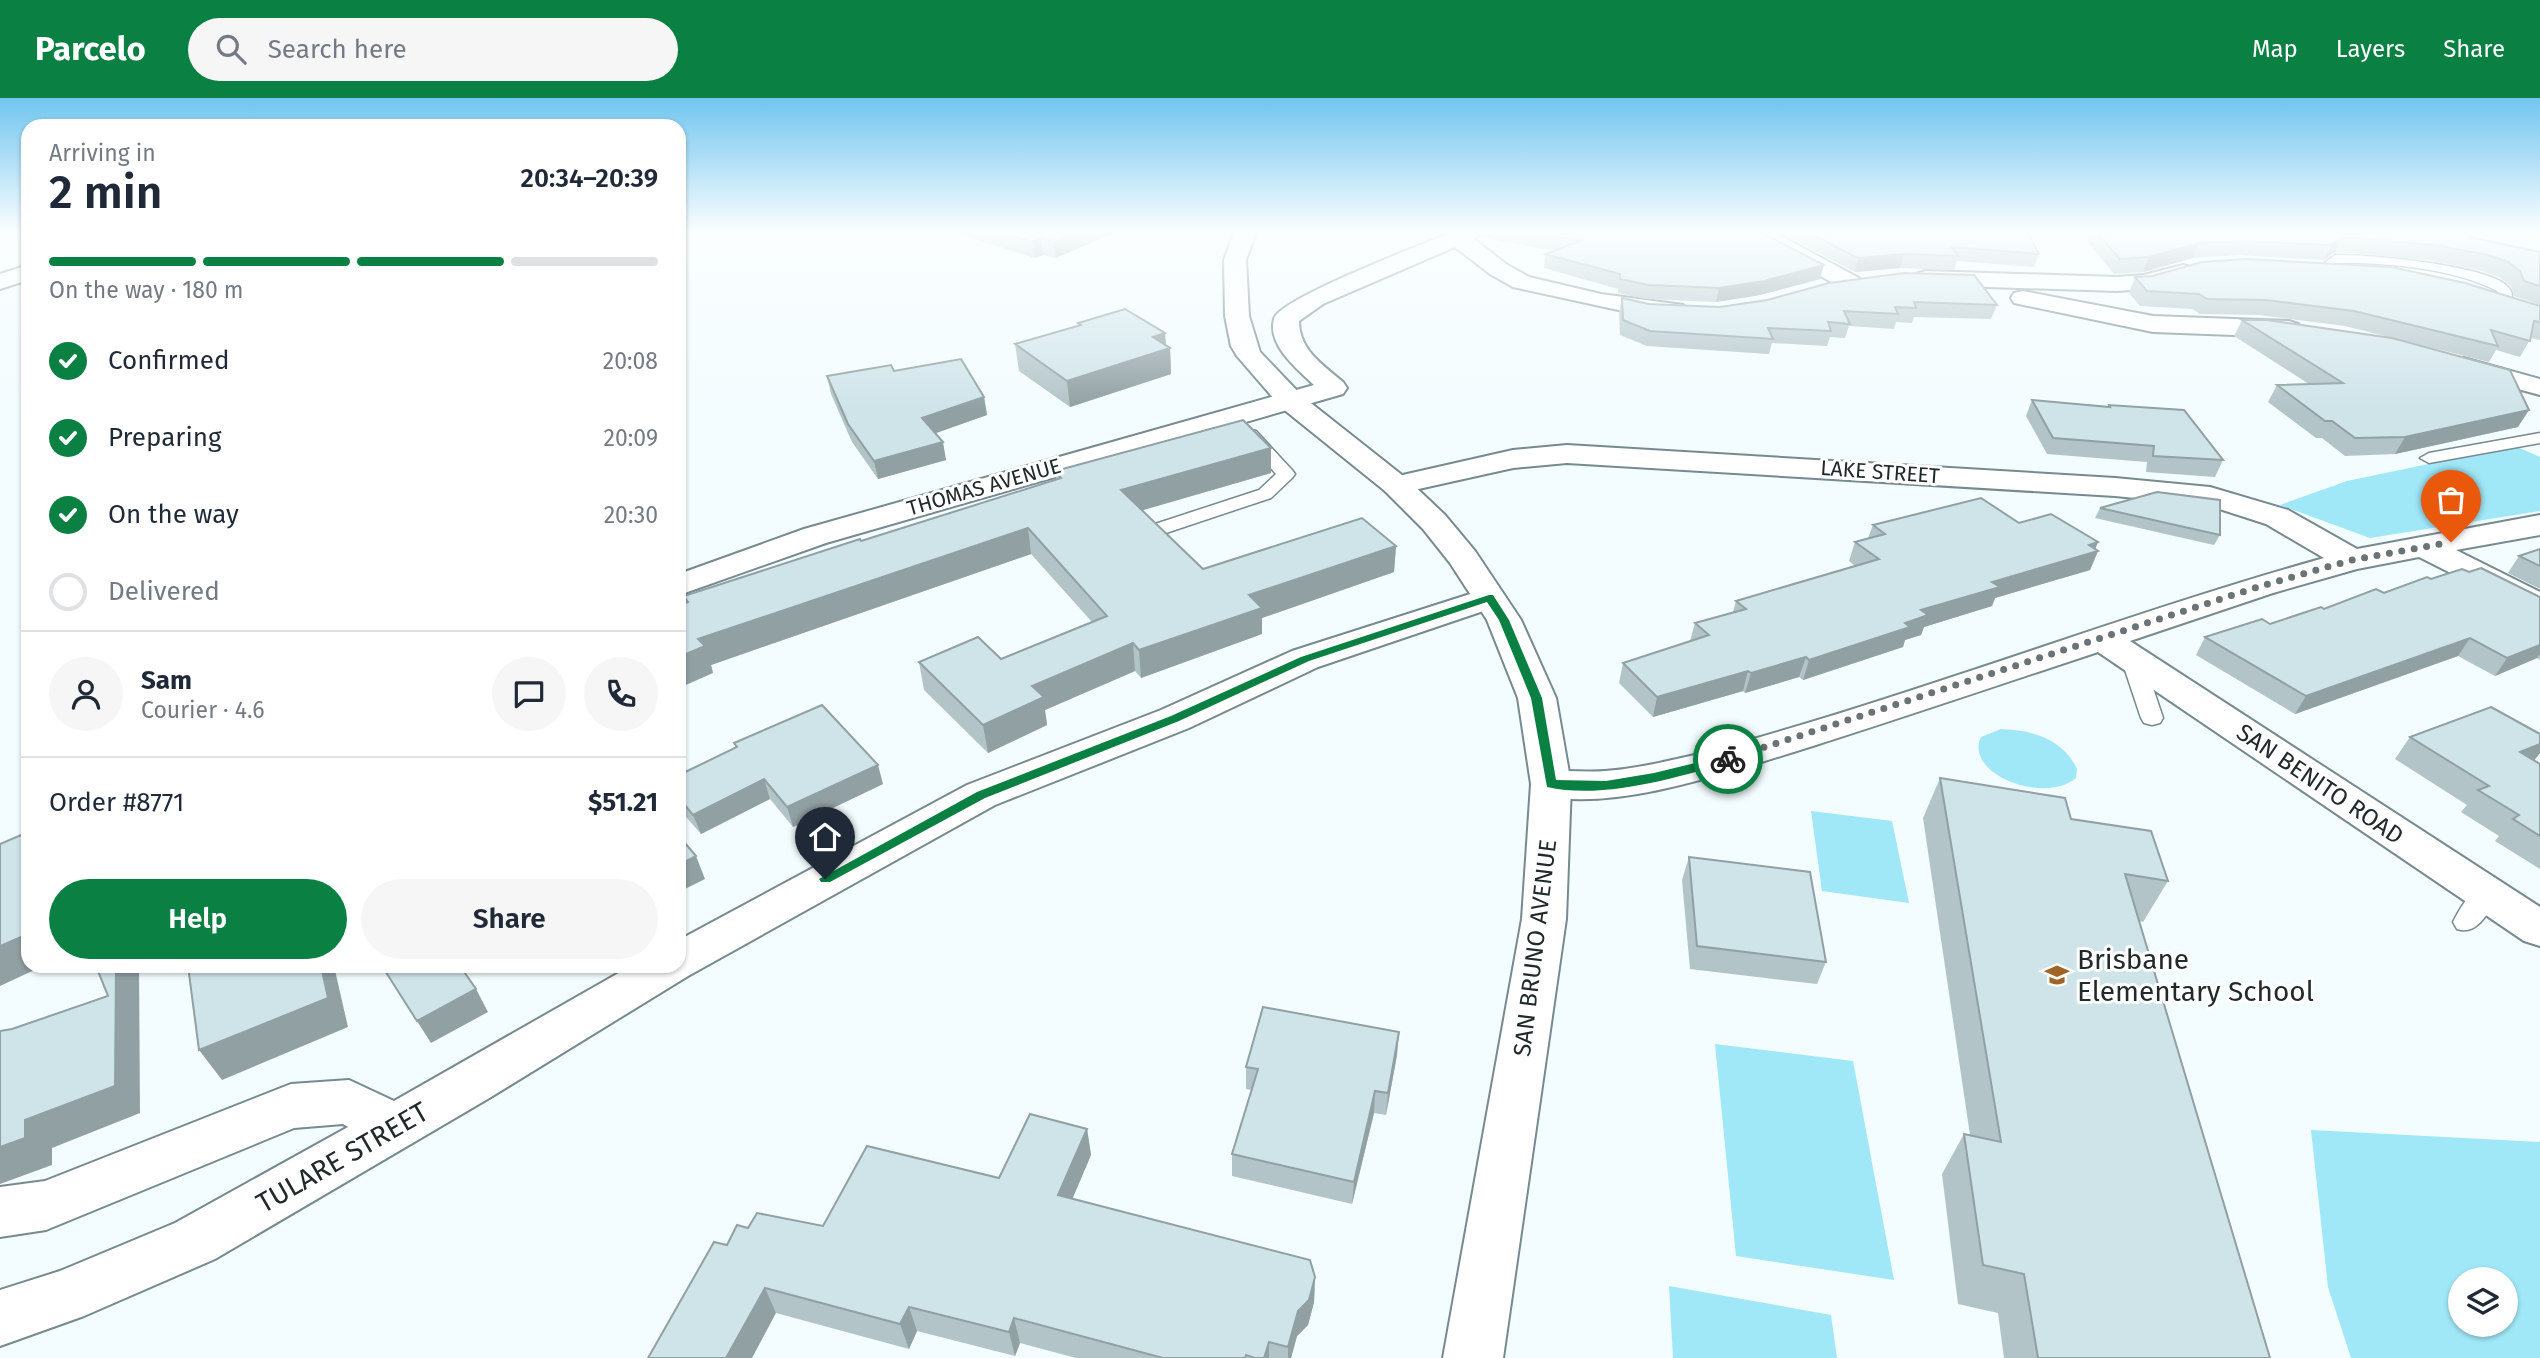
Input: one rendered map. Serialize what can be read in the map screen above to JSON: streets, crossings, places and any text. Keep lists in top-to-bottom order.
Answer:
{
  "streets": {
    "street": [
      "LAKE STREET",
      "THOMAS AVENUE",
      "SAN BENITO ROAD",
      "SAN BRUNO AVENUE",
      "TULARE STREET"
    ]
  },
  "crossings": [
    ["LAKE STREET", "SAN BRUNO AVENUE"],
    ["THOMAS AVENUE", "SAN BRUNO AVENUE"]
  ],
  "places": {
    "school or university": ["Brisbane Elementary School"]
  },
  "page": {
    "header": "Parcelo",
    "search": "Search here",
    "nav": ["Map", "Layers", "Share"],
    "heading": ["2 min", "Arriving in", "20:34–20:39"],
    "panel": [
      "Sam",
      "Courier · 4.6",
      "Order #8771",
      "$51.21"
    ],
    "bar": "On the way · 180 m",
    "list": [
      ["Confirmed", "20:08"],
      ["Preparing", "20:09"],
      ["On the way", "20:30"],
      "Delivered"
    ],
    "buttons": ["Help", "Share"]
  }
}
